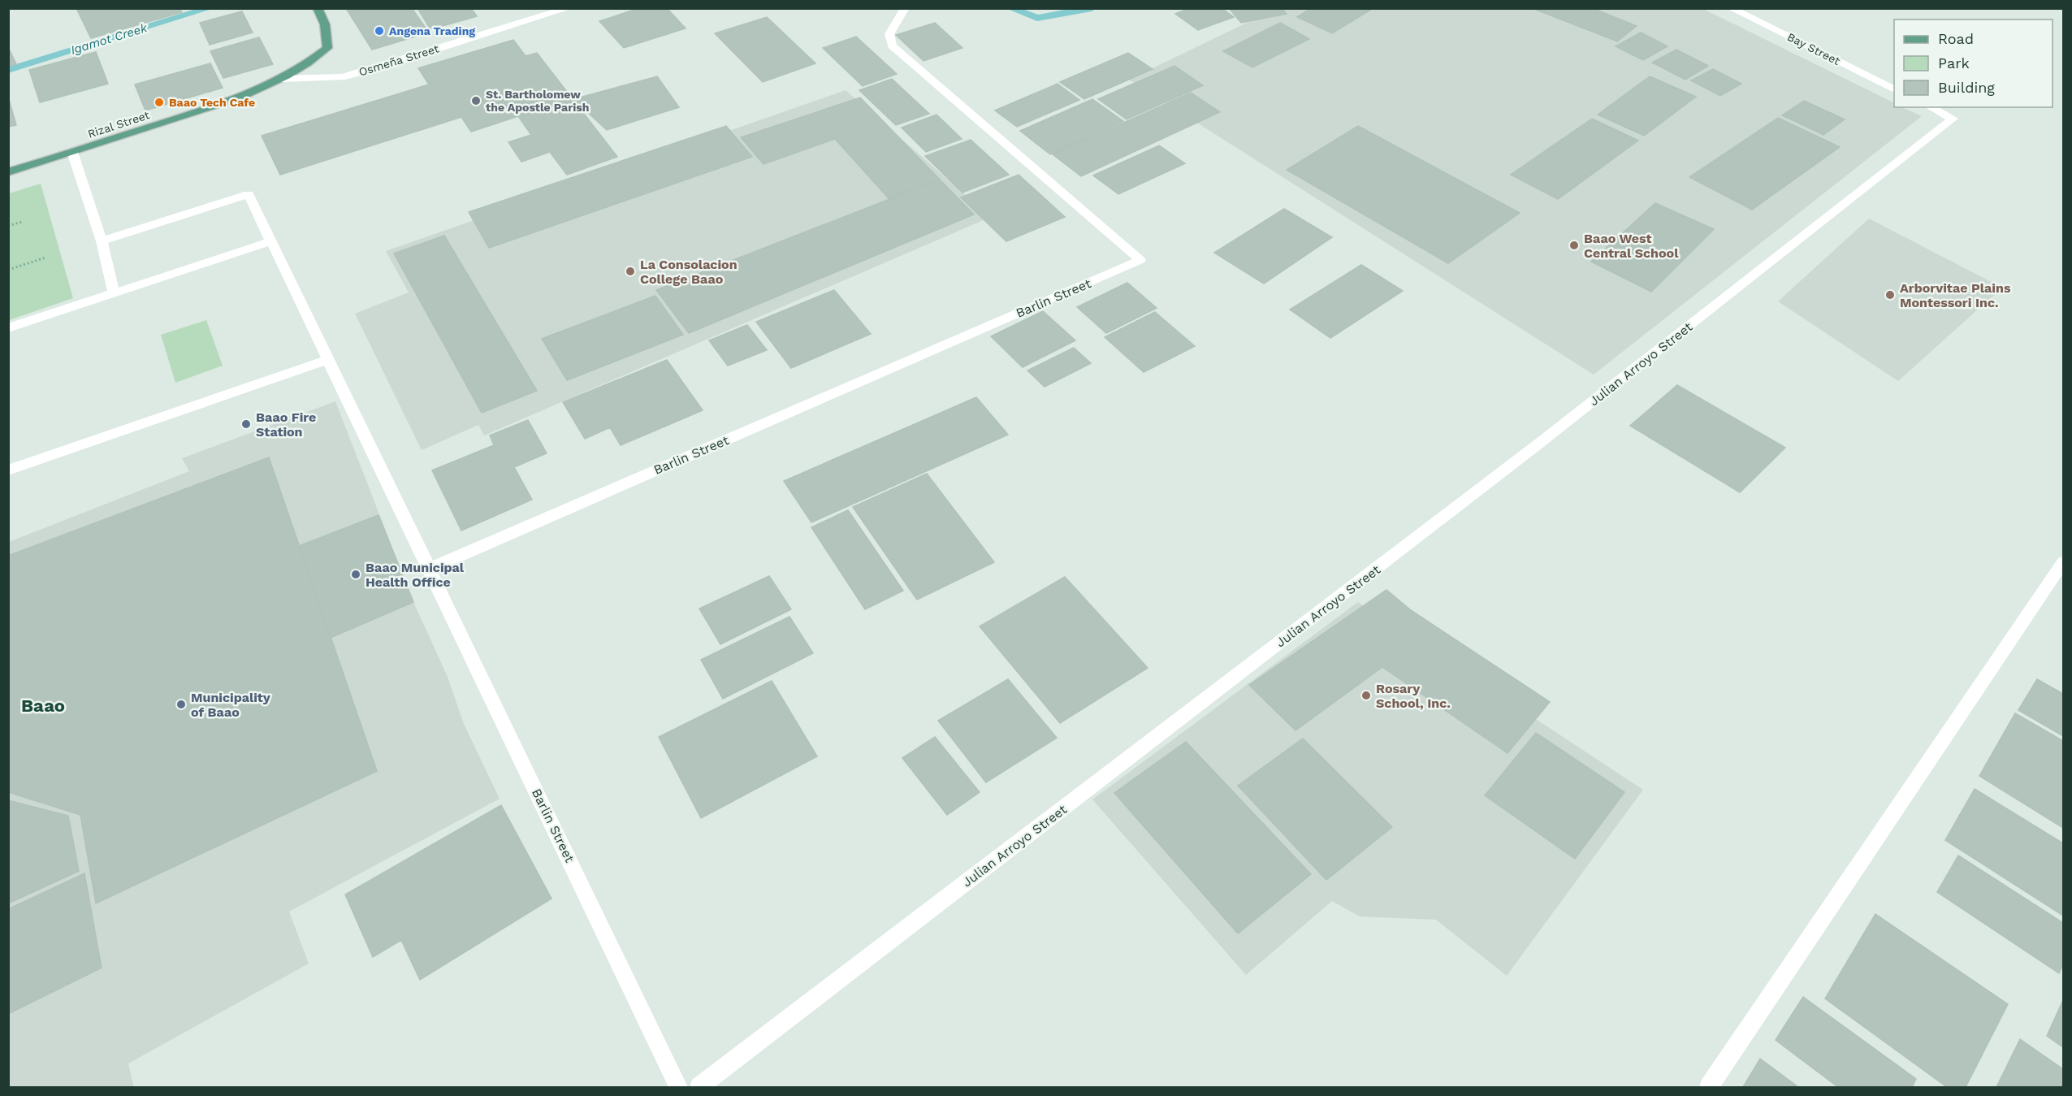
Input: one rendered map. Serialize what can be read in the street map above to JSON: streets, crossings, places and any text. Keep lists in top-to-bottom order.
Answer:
{
  "streets": {
    "main road": ["Rizal Street"],
    "street": [
      "Bay Street",
      "Osmeña Street",
      "Barlin Street",
      "Julian Arroyo Street"
    ]
  },
  "crossings": [
    ["Osmeña Street", "Rizal Street"]
  ],
  "districts": ["Baao"],
  "water": ["Igamot Creek"],
  "places": [
    "Angena Trading",
    "St. Bartholomew the Apostle Parish",
    "Baao Tech Cafe",
    "Baao West Central School",
    "La Consolacion College Baao",
    "Arborvitae Plains Montessori Inc.",
    "Baao Fire Station",
    "Baao Municipal Health Office",
    "Rosary School, Inc.",
    "Municipality of Baao"
  ],
  "legend": ["Road", "Park", "Building"]
}
